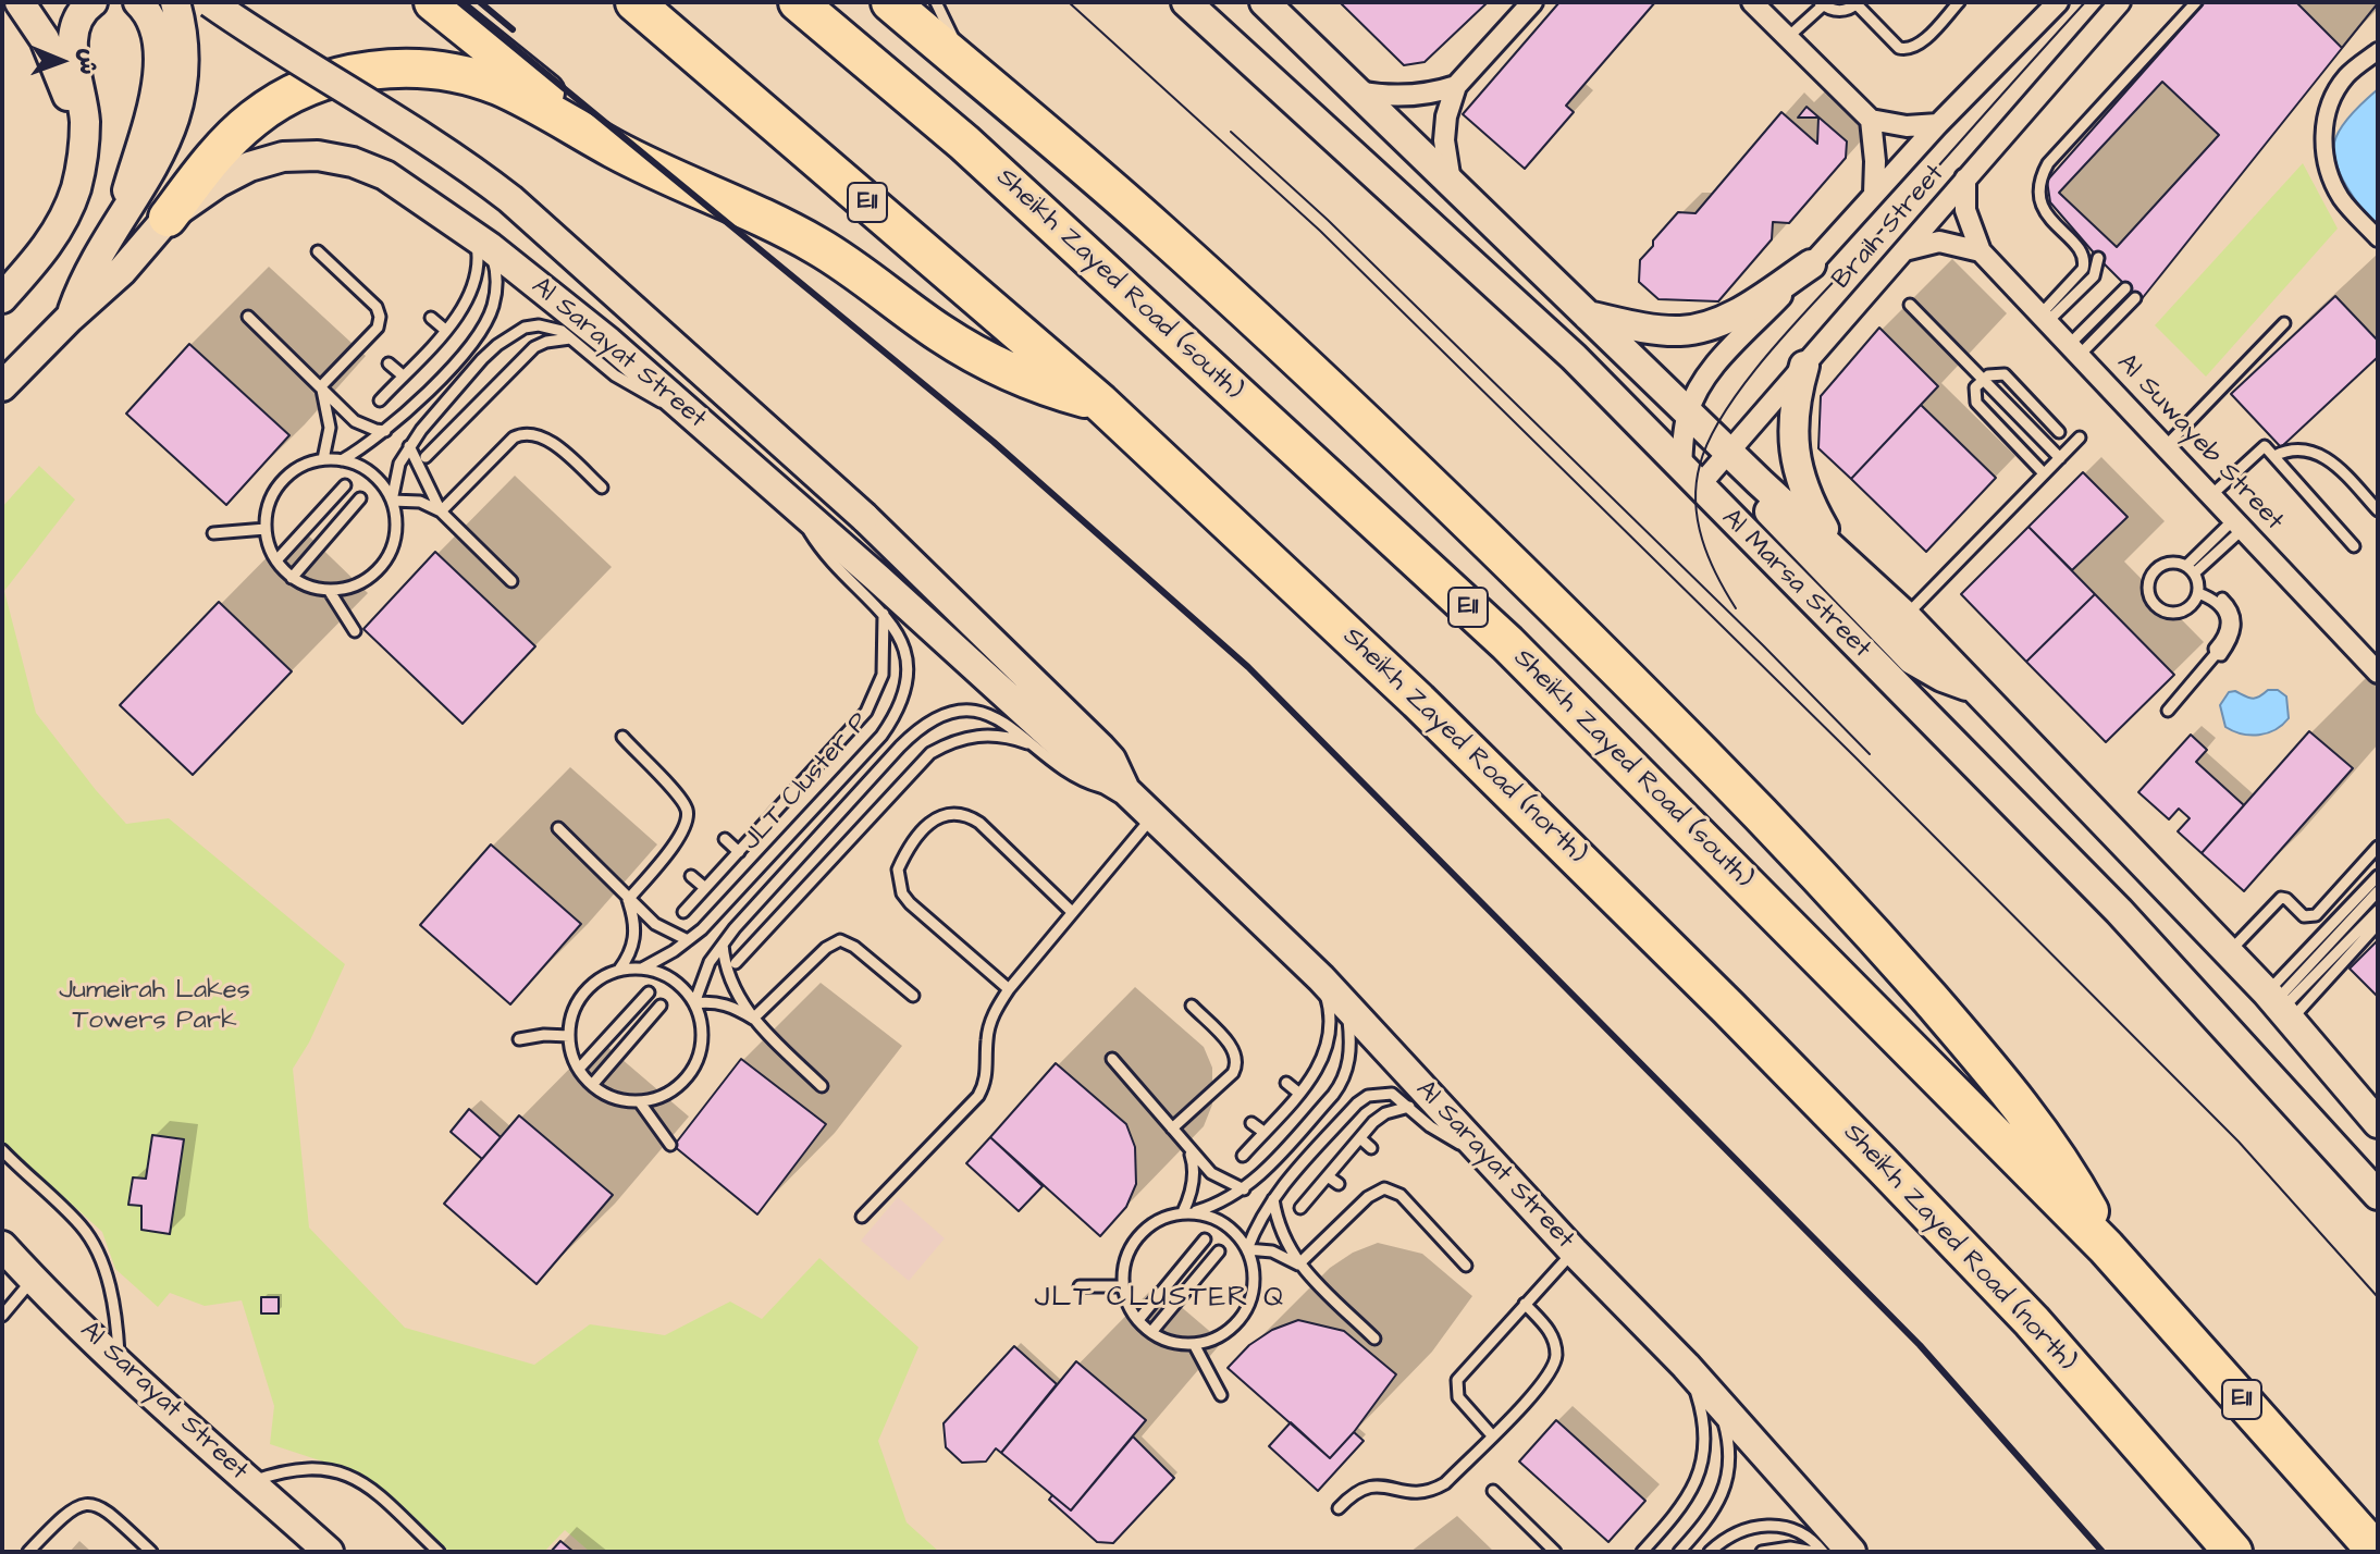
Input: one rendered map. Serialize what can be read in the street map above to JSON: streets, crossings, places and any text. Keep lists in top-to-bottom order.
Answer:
{
  "streets": {
    "highway": ["E11", "Sheikh Zayed Road (south)", "Sheikh Zayed Road (north)"],
    "main road": ["Al Sarayat Street", "Al Marsa Street"],
    "street": ["Braih Street", "Al Suwayeb Street"],
    "lane": ["JLT Cluster P"]
  },
  "crossings": [
    ["Braih Street", "Al Suwayeb Street"],
    ["Braih Street", "Al Marsa Street"],
    ["Al Sarayat Street", "JLT Cluster P"]
  ],
  "districts": ["JLT CLUSTER Q"],
  "parks": ["Jumeirah Lakes Towers Park"],
  "north": "right"
}
